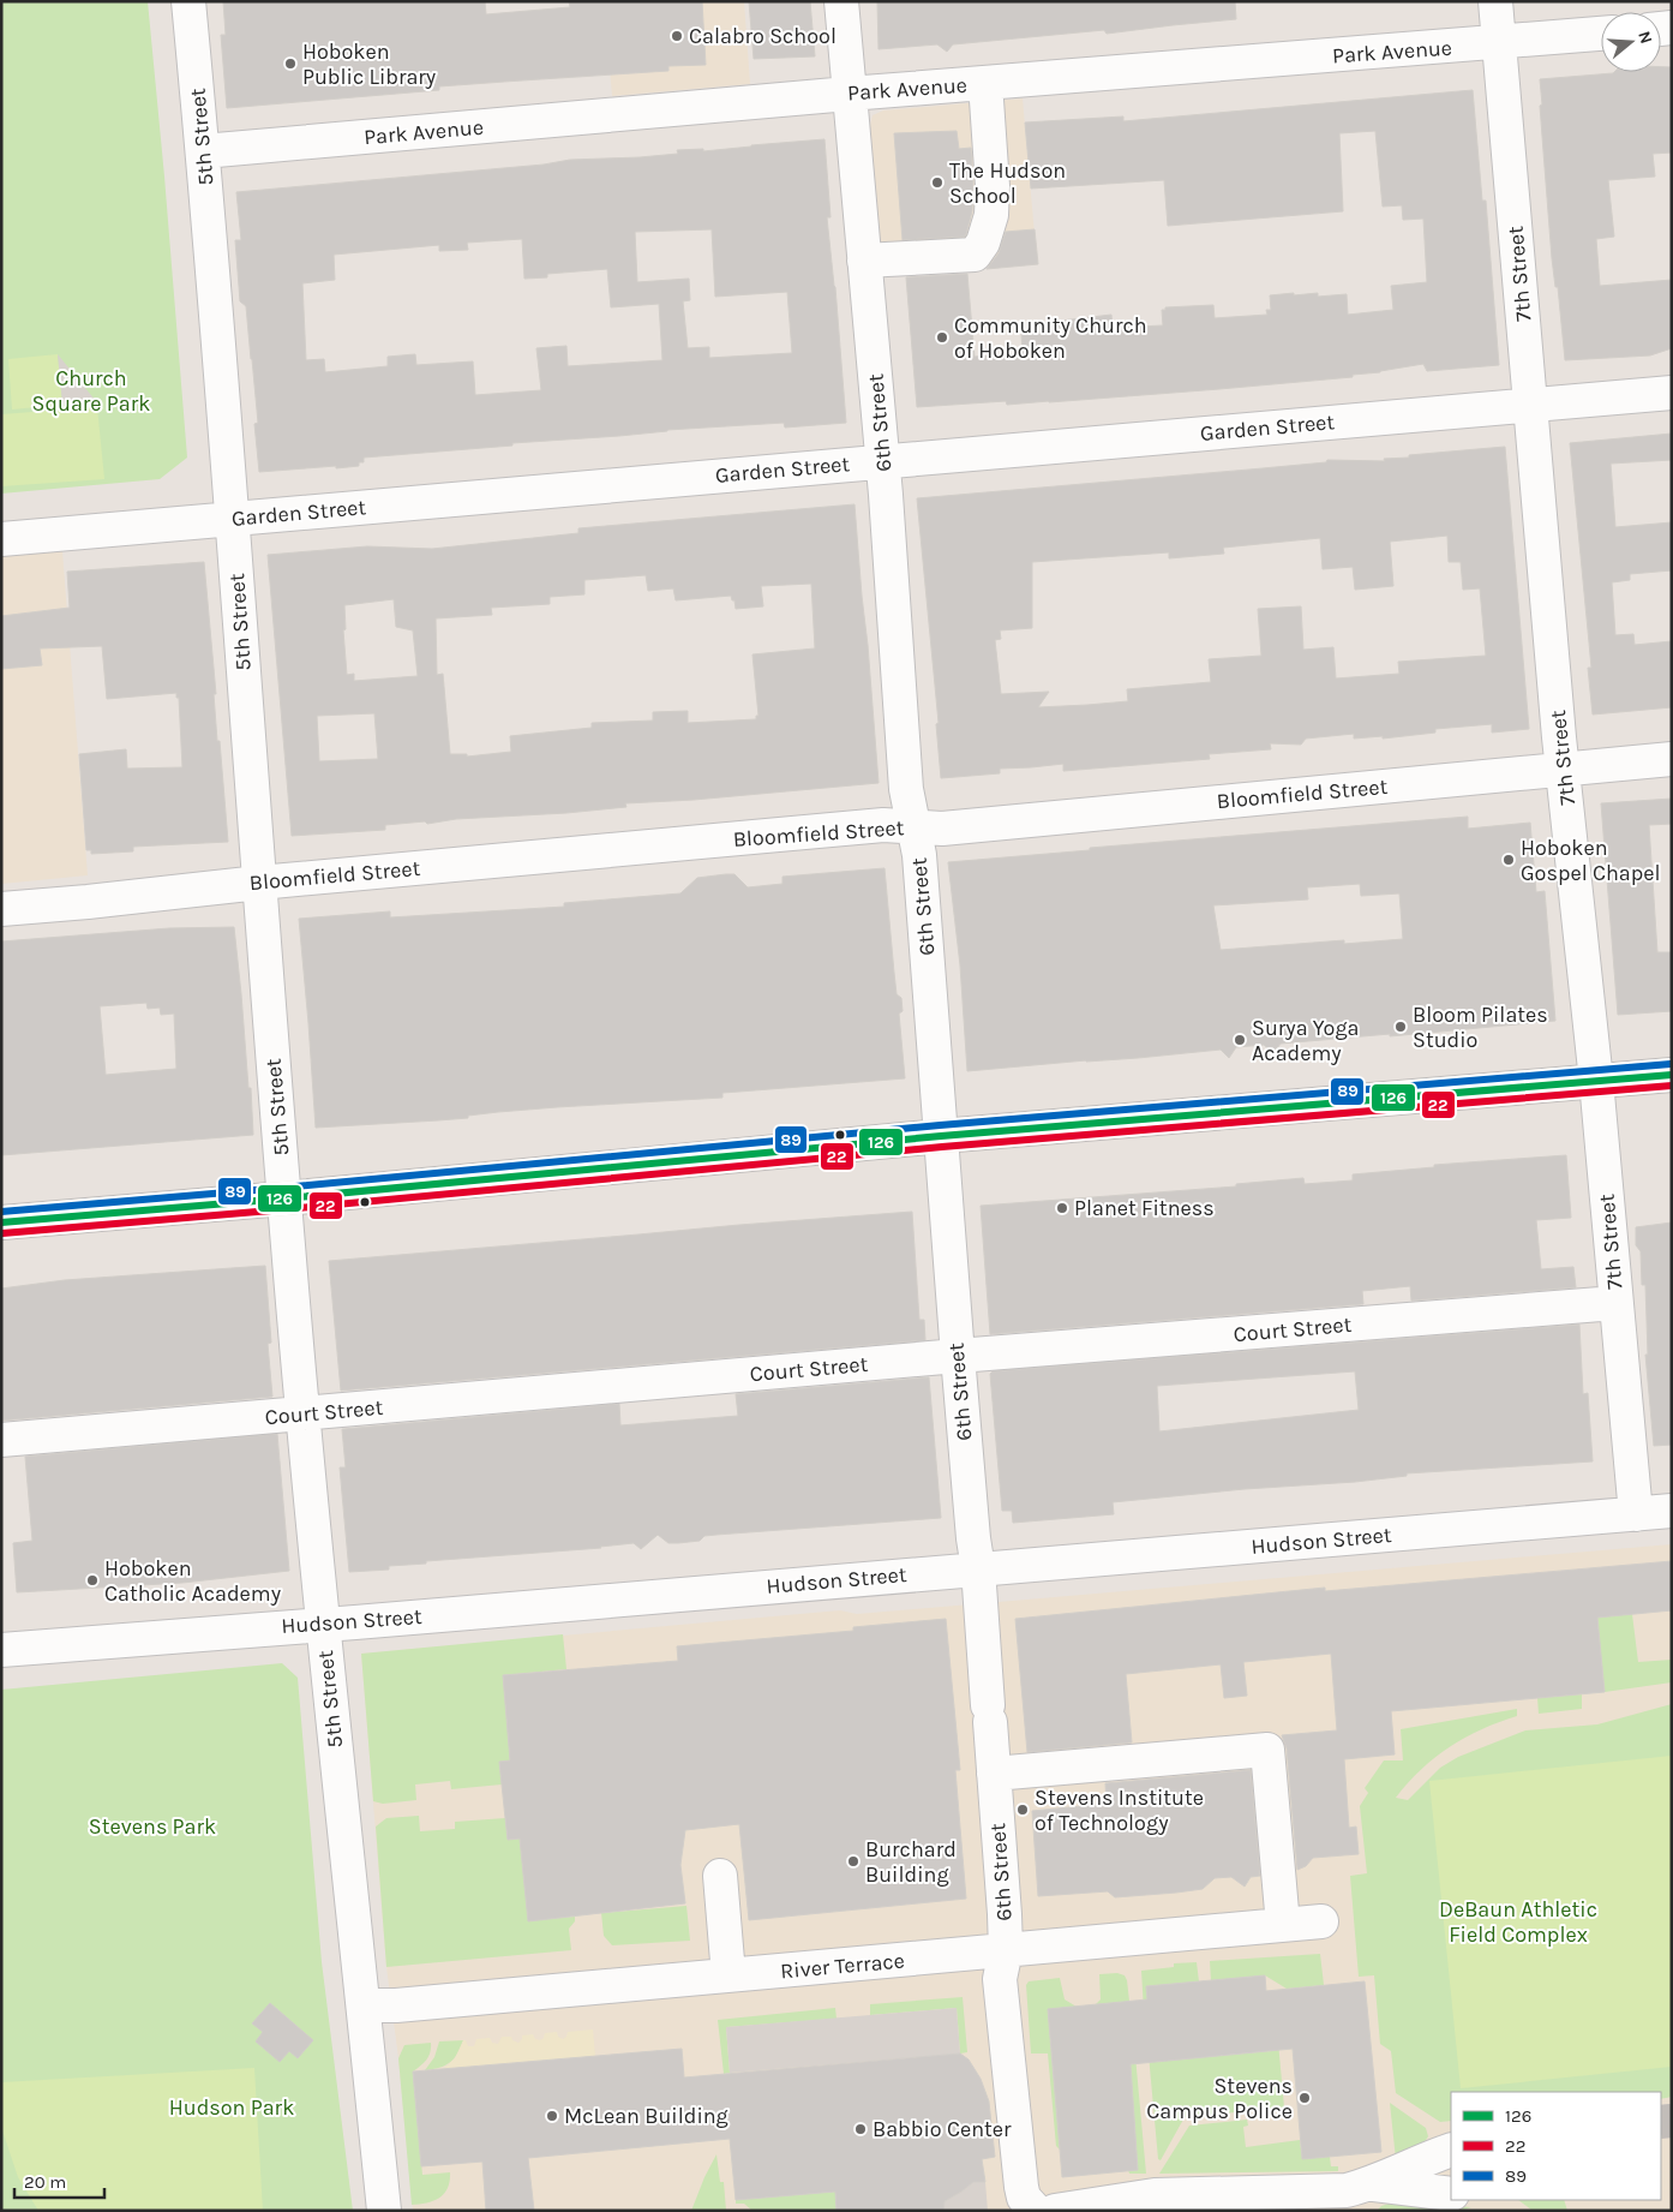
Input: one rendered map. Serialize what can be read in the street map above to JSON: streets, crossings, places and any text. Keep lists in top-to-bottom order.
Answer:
{
  "streets": {
    "street": [
      "Park Avenue",
      "5th Street",
      "7th Street",
      "6th Street",
      "Garden Street",
      "Bloomfield Street",
      "Court Street",
      "Hudson Street",
      "River Terrace"
    ]
  },
  "crossings": [
    ["Park Avenue", "5th Street"],
    ["Park Avenue", "7th Street"],
    ["Park Avenue", "6th Street"],
    ["5th Street", "Garden Street"],
    ["5th Street", "Bloomfield Street"],
    ["5th Street", "Court Street"],
    ["5th Street", "Hudson Street"],
    ["5th Street", "River Terrace"],
    ["7th Street", "Garden Street"],
    ["7th Street", "Bloomfield Street"],
    ["7th Street", "Court Street"],
    ["7th Street", "Hudson Street"],
    ["6th Street", "Garden Street"],
    ["6th Street", "Bloomfield Street"],
    ["6th Street", "Court Street"],
    ["6th Street", "Hudson Street"],
    ["6th Street", "River Terrace"]
  ],
  "parks": [
    "Church Square Park",
    "Stevens Park",
    "DeBaun Athletic Field Complex",
    "Hudson Park"
  ],
  "places": [
    "Calabro School",
    "Hoboken Public Library",
    "The Hudson School",
    "Community Church of Hoboken",
    "Hoboken Gospel Chapel",
    "Bloom Pilates Studio",
    "Surya Yoga Academy",
    "Planet Fitness",
    "Hoboken Catholic Academy",
    "Stevens Institute of Technology",
    "Burchard Building",
    "Stevens Campus Police",
    "McLean Building",
    "Babbio Center"
  ],
  "lines": ["transit line 89", "transit line 126", "transit line 22"],
  "legend": ["126", "22", "89"],
  "scale_bar": "20 m",
  "north": "right"
}
